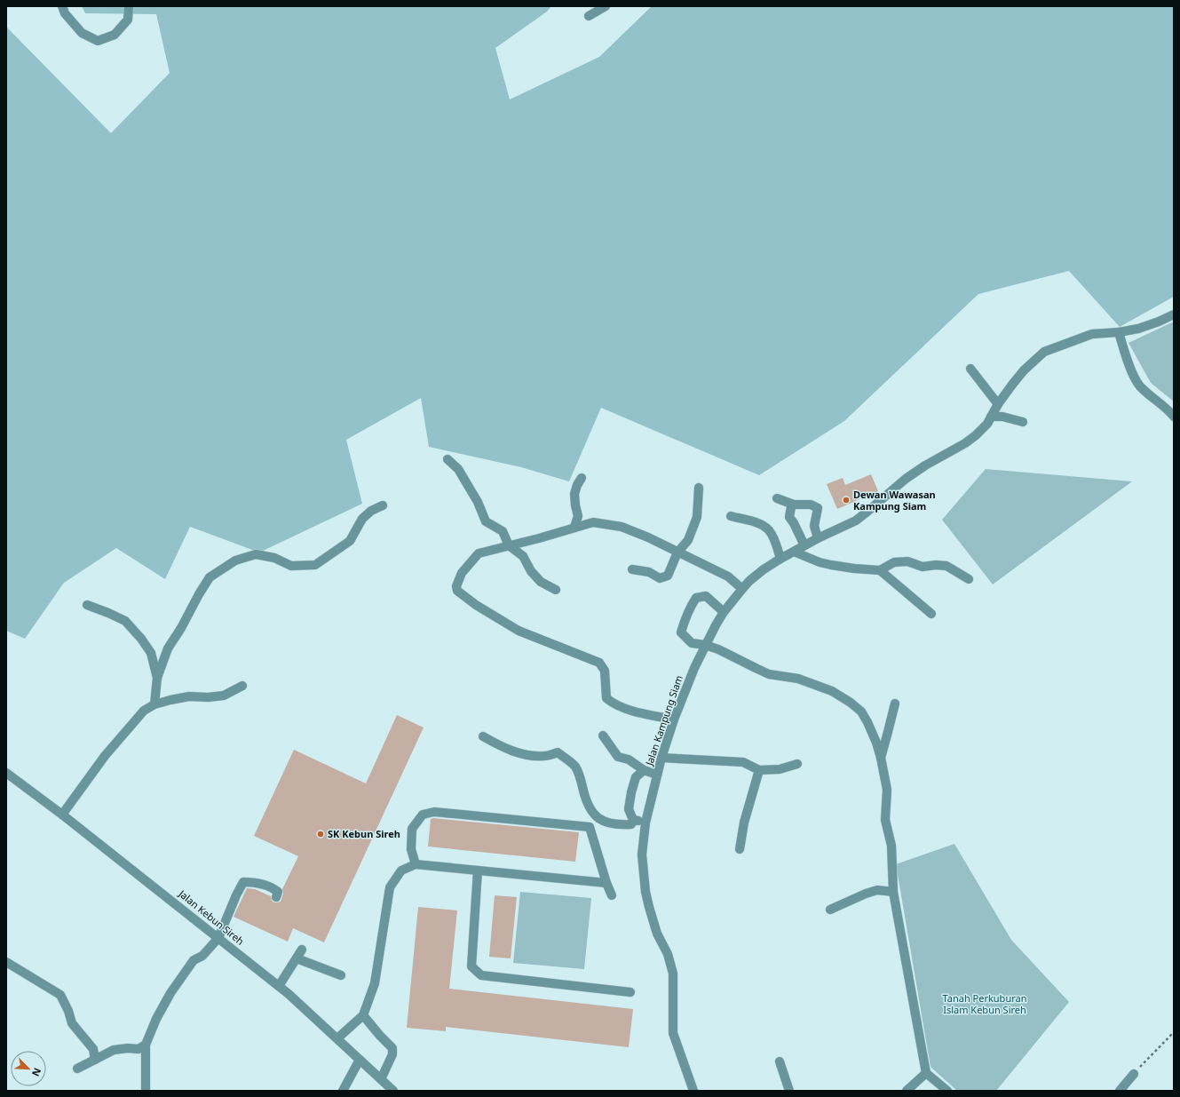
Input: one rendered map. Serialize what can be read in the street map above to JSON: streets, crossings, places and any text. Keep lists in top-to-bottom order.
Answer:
{
  "streets": {
    "street": ["Jalan Kampung Siam", "Jalan Kebun Sireh"]
  },
  "parks": ["Tanah Perkuburan Islam Kebun Sireh"],
  "places": ["Dewan Wawasan Kampung Siam", "SK Kebun Sireh"],
  "north": "bottom right"
}
